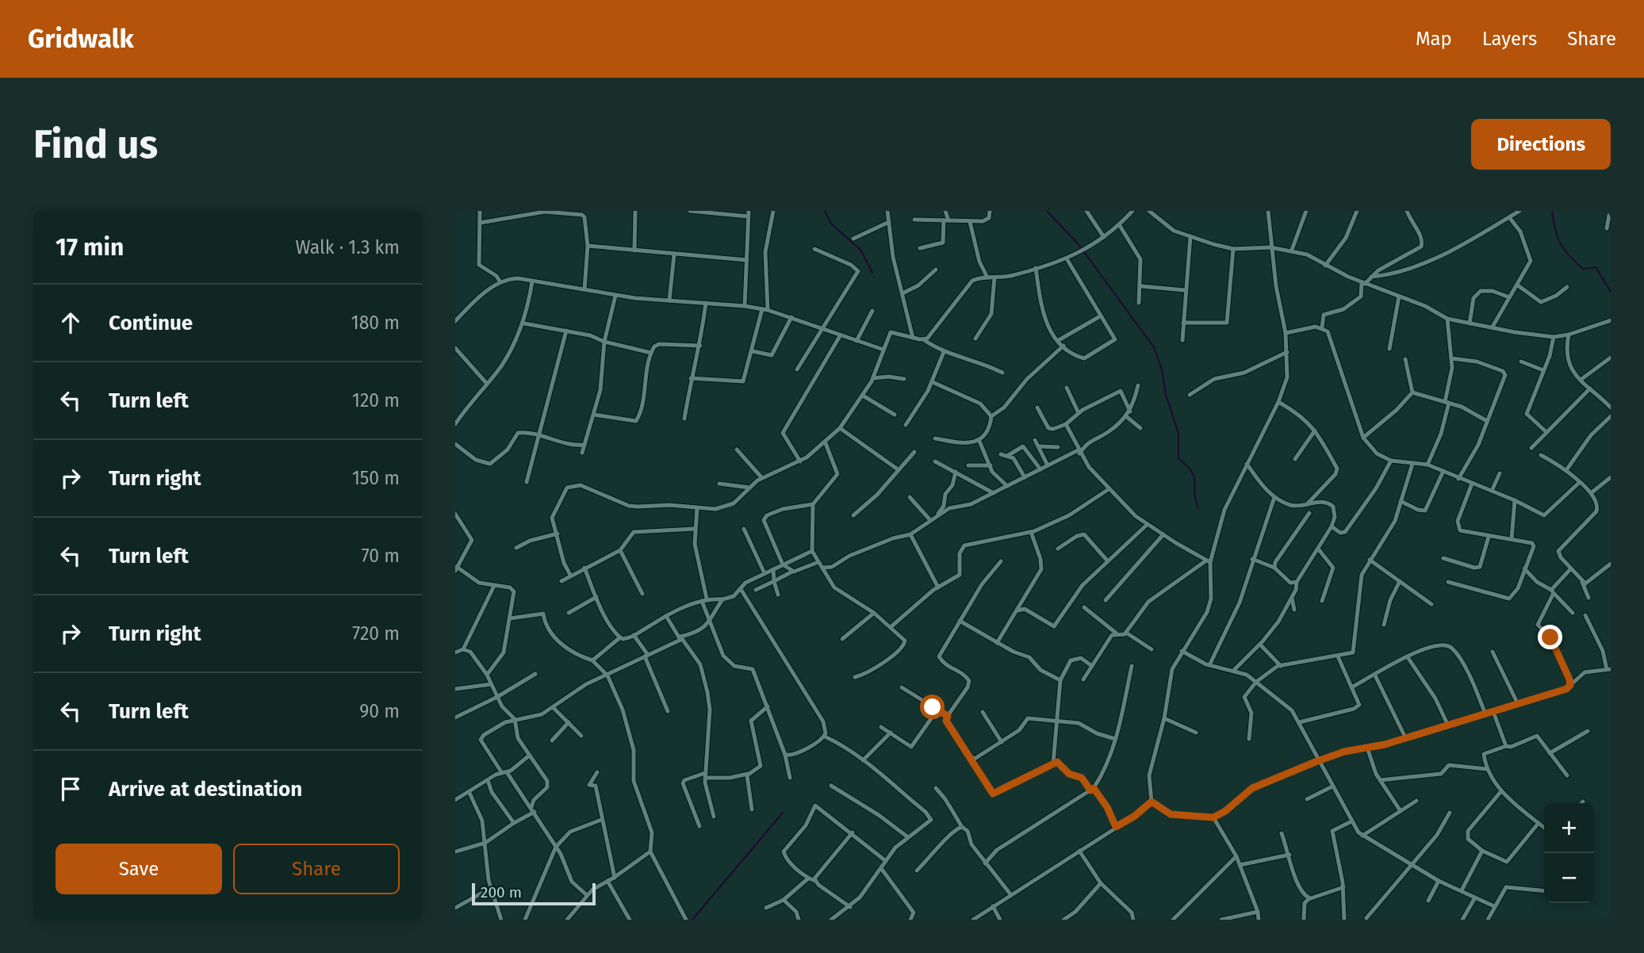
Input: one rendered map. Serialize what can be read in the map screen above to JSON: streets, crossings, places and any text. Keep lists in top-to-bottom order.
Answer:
{
  "scale_bar": "200 m",
  "page": {
    "header": "Gridwalk",
    "nav": ["Map", "Layers", "Share"],
    "buttons": [
      "Directions",
      ["Save", "Share"]
    ],
    "title": "Find us",
    "heading": ["17 min", "Walk · 1.3 km"],
    "list": [
      ["Continue", "180 m"],
      ["Turn left", "120 m"],
      ["Turn right", "150 m"],
      ["Turn left", "70 m"],
      ["Turn right", "720 m"],
      ["Turn left", "90 m"],
      "Arrive at destination"
    ],
    "map_buttons": ["+", "−"],
    "scale": "200 m"
  }
}
